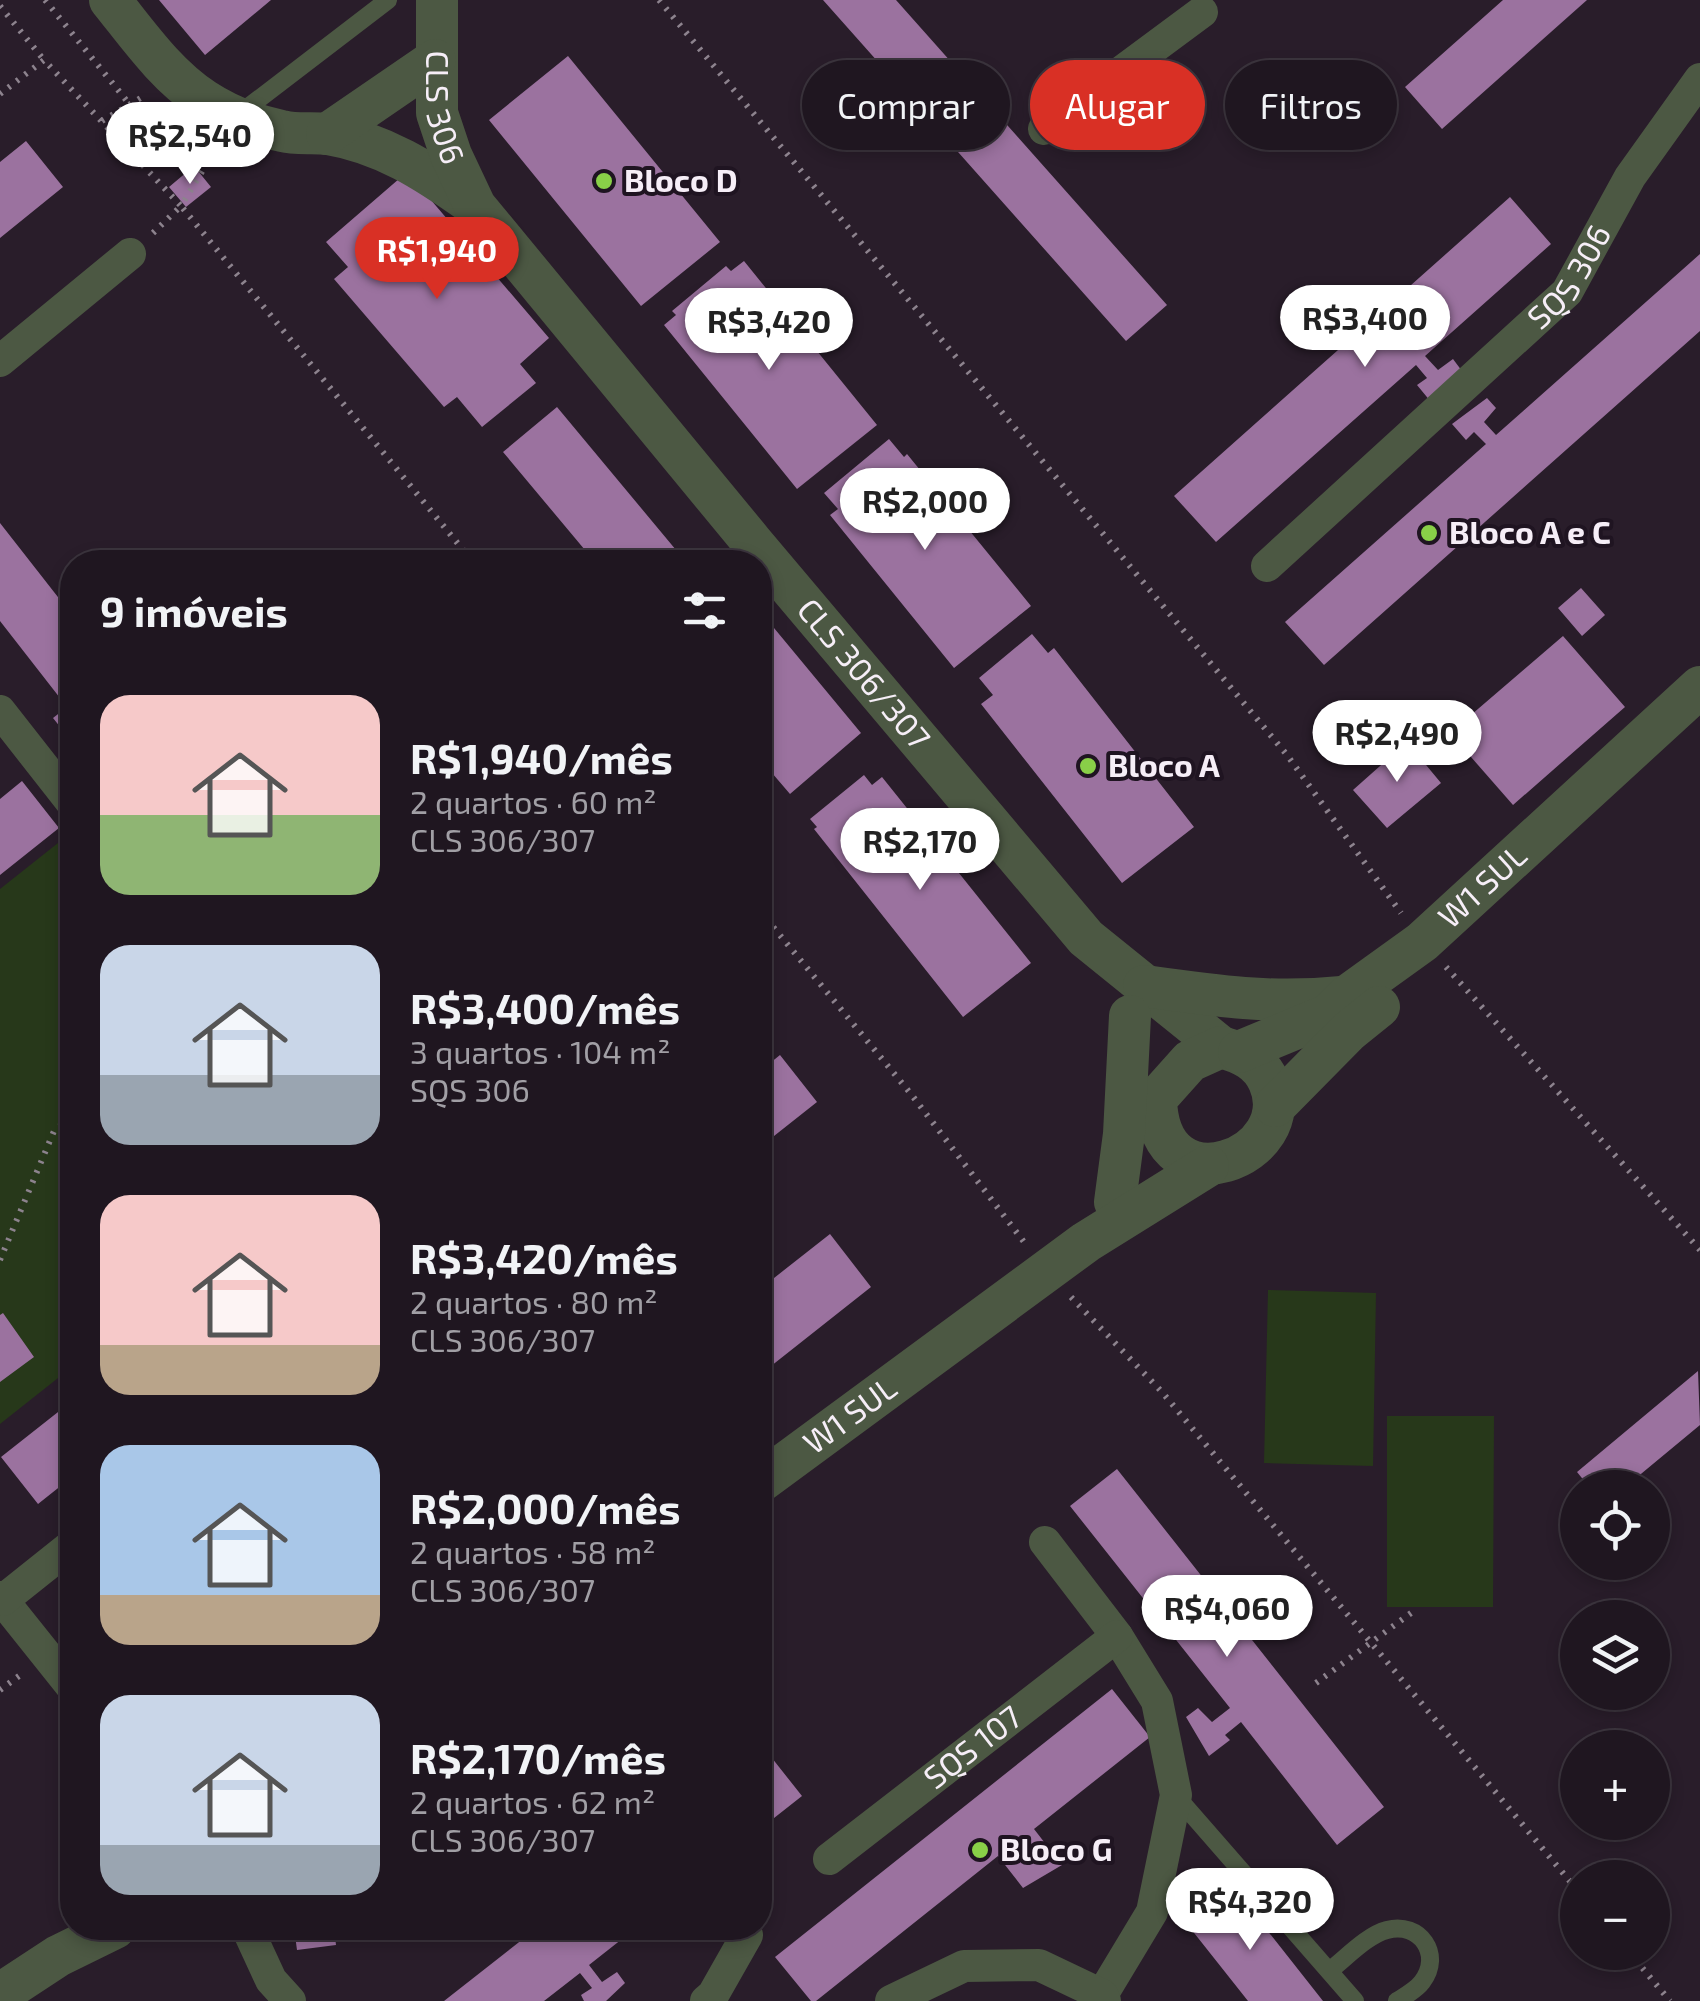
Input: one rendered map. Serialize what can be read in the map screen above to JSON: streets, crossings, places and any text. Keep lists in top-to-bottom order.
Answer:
{
  "streets": {
    "street": [
      "CLS 306",
      "SQS 306",
      "CLS 306/307",
      "W1 SUL",
      "SQS 107"
    ]
  },
  "crossings": [
    ["CLS 306", "CLS 306/307"],
    ["CLS 306/307", "W1 SUL"]
  ],
  "places": [
    "Bloco D",
    "Bloco A e C",
    "Bloco A",
    "Bloco G"
  ],
  "page": {
    "chip": ["Comprar", "Alugar", "Filtros"],
    "price": [
      "R$2,540",
      "R$1,940",
      "R$3,400",
      "R$3,420",
      "R$2,000",
      "R$2,490",
      "R$2,170",
      "R$4,060",
      "R$4,320"
    ],
    "heading": "9 imóveis",
    "list": [
      {
        "name": "R$1,940/mês",
        "note": "2 quartos · 60 m² · CLS 306/307"
      },
      {
        "name": "R$3,400/mês",
        "note": "3 quartos · 104 m² · SQS 306"
      },
      {
        "name": "R$3,420/mês",
        "note": "2 quartos · 80 m² · CLS 306/307"
      },
      {
        "name": "R$2,000/mês",
        "note": "2 quartos · 58 m² · CLS 306/307"
      },
      {
        "name": "R$2,170/mês",
        "note": "2 quartos · 62 m² · CLS 306/307"
      }
    ],
    "map_buttons": ["+", "−"]
  }
}
